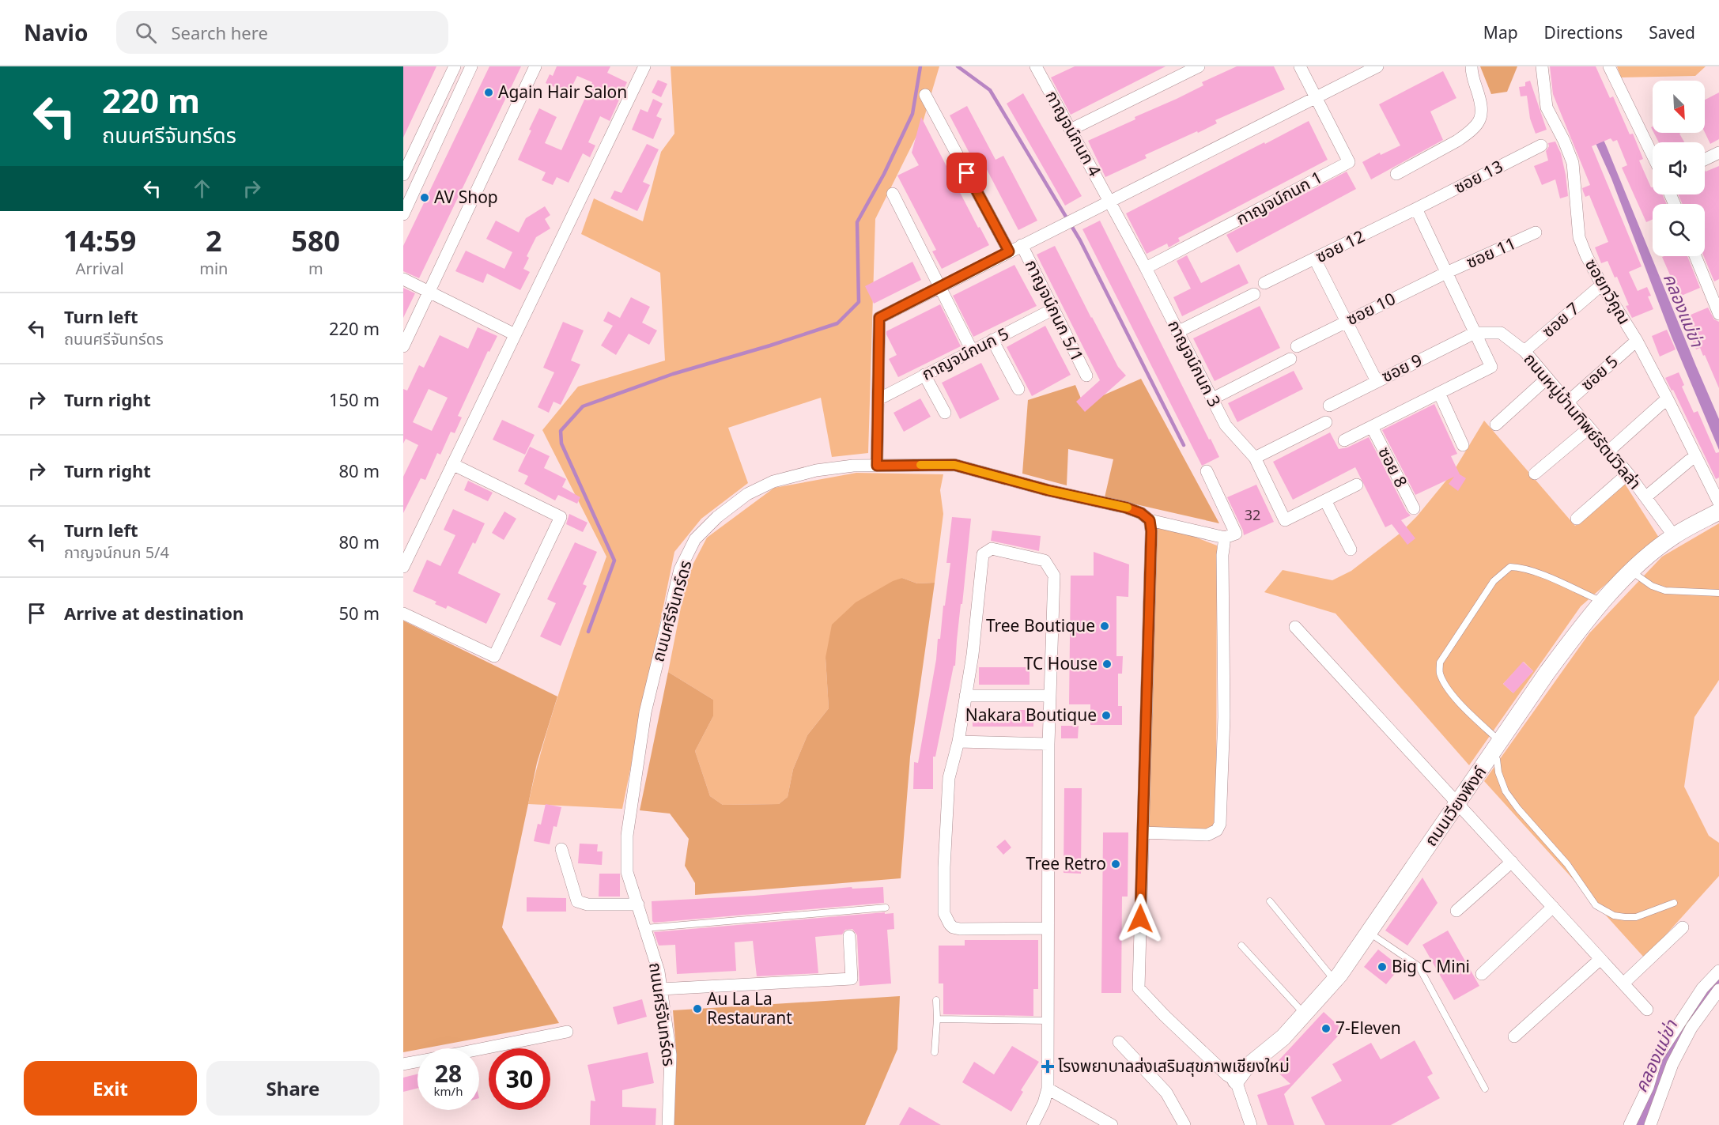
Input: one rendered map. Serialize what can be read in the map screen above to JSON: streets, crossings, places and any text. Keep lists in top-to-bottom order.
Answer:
{
  "streets": {
    "street": [
      "กาญจน์กนก 4",
      "ซอย 13",
      "กาญจน์กนก 1",
      "ซอย 12",
      "ซอย 11",
      "ซอยทวีคูณ",
      "ซอย 10",
      "กาญจน์กนก 5/1",
      "ซอย 7",
      "กาญจน์กนก 5",
      "กาญจน์กนก 3",
      "ซอย 9",
      "ซอย 5",
      "ถนนหมู่บ้านทิพย์รัตน์วิลล่า",
      "ซอย 8",
      "ถนนศรีจันทร์ดร",
      "ถนนเวียงพิงค์"
    ]
  },
  "crossings": [
    ["กาญจน์กนก 4", "กาญจน์กนก 3"],
    ["ซอย 13", "ซอย 12"],
    ["กาญจน์กนก 1", "กาญจน์กนก 3"],
    ["ซอย 11", "ซอย 10"],
    ["กาญจน์กนก 5/1", "กาญจน์กนก 5"],
    ["ซอย 7", "ถนนหมู่บ้านทิพย์รัตน์วิลล่า"],
    ["ซอย 9", "ถนนหมู่บ้านทิพย์รัตน์วิลล่า"],
    ["ซอย 9", "ซอย 8"],
    ["ซอย 5", "ถนนหมู่บ้านทิพย์รัตน์วิลล่า"],
    ["ถนนหมู่บ้านทิพย์รัตน์วิลล่า", "ซอย 8"],
    ["ถนนหมู่บ้านทิพย์รัตน์วิลล่า", "ถนนเวียงพิงค์"]
  ],
  "water": ["คลองแม่ข่า"],
  "places": {
    "other": [
      "Again Hair Salon",
      "AV Shop",
      "Tree Boutique",
      "TC House",
      "Nakara Boutique",
      "Tree Retro",
      "Big C Mini",
      "Au La La Restaurant",
      "7-Eleven"
    ],
    "health": ["โรงพยาบาลส่งเสริมสุขภาพเชียงใหม่"]
  },
  "house_numbers": ["32"],
  "north": "bottom right",
  "page": {
    "header": "Navio",
    "search": "Search here",
    "nav": ["Map", "Directions", "Saved"],
    "turn": ["220 m", "ถนนศรีจันทร์ดร"],
    "eta": [
      "14:59",
      "Arrival",
      "2",
      "min",
      "580",
      "m"
    ],
    "list": [
      {
        "name": "Turn left",
        "note": "ถนนศรีจันทร์ดร",
        "value": "220 m"
      },
      {
        "name": "Turn right",
        "value": "150 m"
      },
      {
        "name": "Turn right",
        "value": "80 m"
      },
      {
        "name": "Turn left",
        "note": "กาญจน์กนก 5/4",
        "value": "80 m"
      },
      {
        "name": "Arrive at destination",
        "value": "50 m"
      }
    ],
    "speed": "28 km/h",
    "limit": "30",
    "buttons": ["Exit", "Share"]
  }
}
